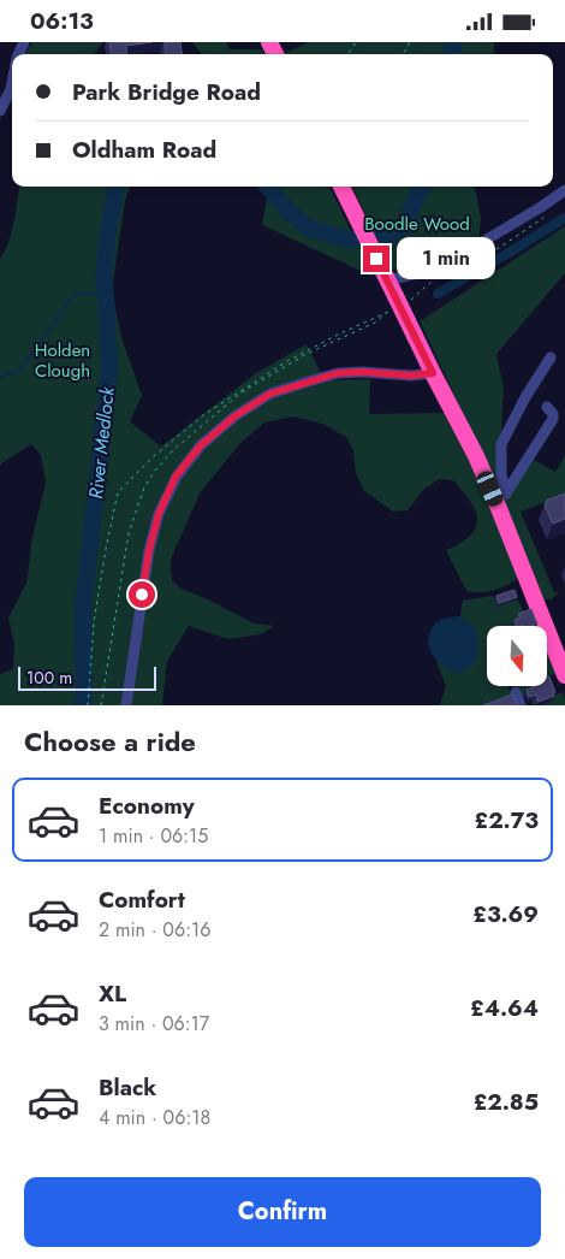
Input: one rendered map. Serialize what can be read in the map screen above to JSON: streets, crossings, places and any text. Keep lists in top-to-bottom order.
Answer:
{
  "water": ["River Medlock"],
  "parks": ["Boodle Wood", "Holden Clough"],
  "scale_bar": "100 m",
  "north": "bottom",
  "page": {
    "status": "06:13",
    "banner": ["Park Bridge Road", "Oldham Road"],
    "bubble": "1 min",
    "scale": "100 m",
    "heading": "Choose a ride",
    "list": [
      {
        "name": "Economy",
        "note": "1 min · 06:15",
        "value": "£2.73"
      },
      {
        "name": "Comfort",
        "note": "2 min · 06:16",
        "value": "£3.69"
      },
      {
        "name": "XL",
        "note": "3 min · 06:17",
        "value": "£4.64"
      },
      {
        "name": "Black",
        "note": "4 min · 06:18",
        "value": "£2.85"
      }
    ],
    "buttons": "Confirm"
  }
}
